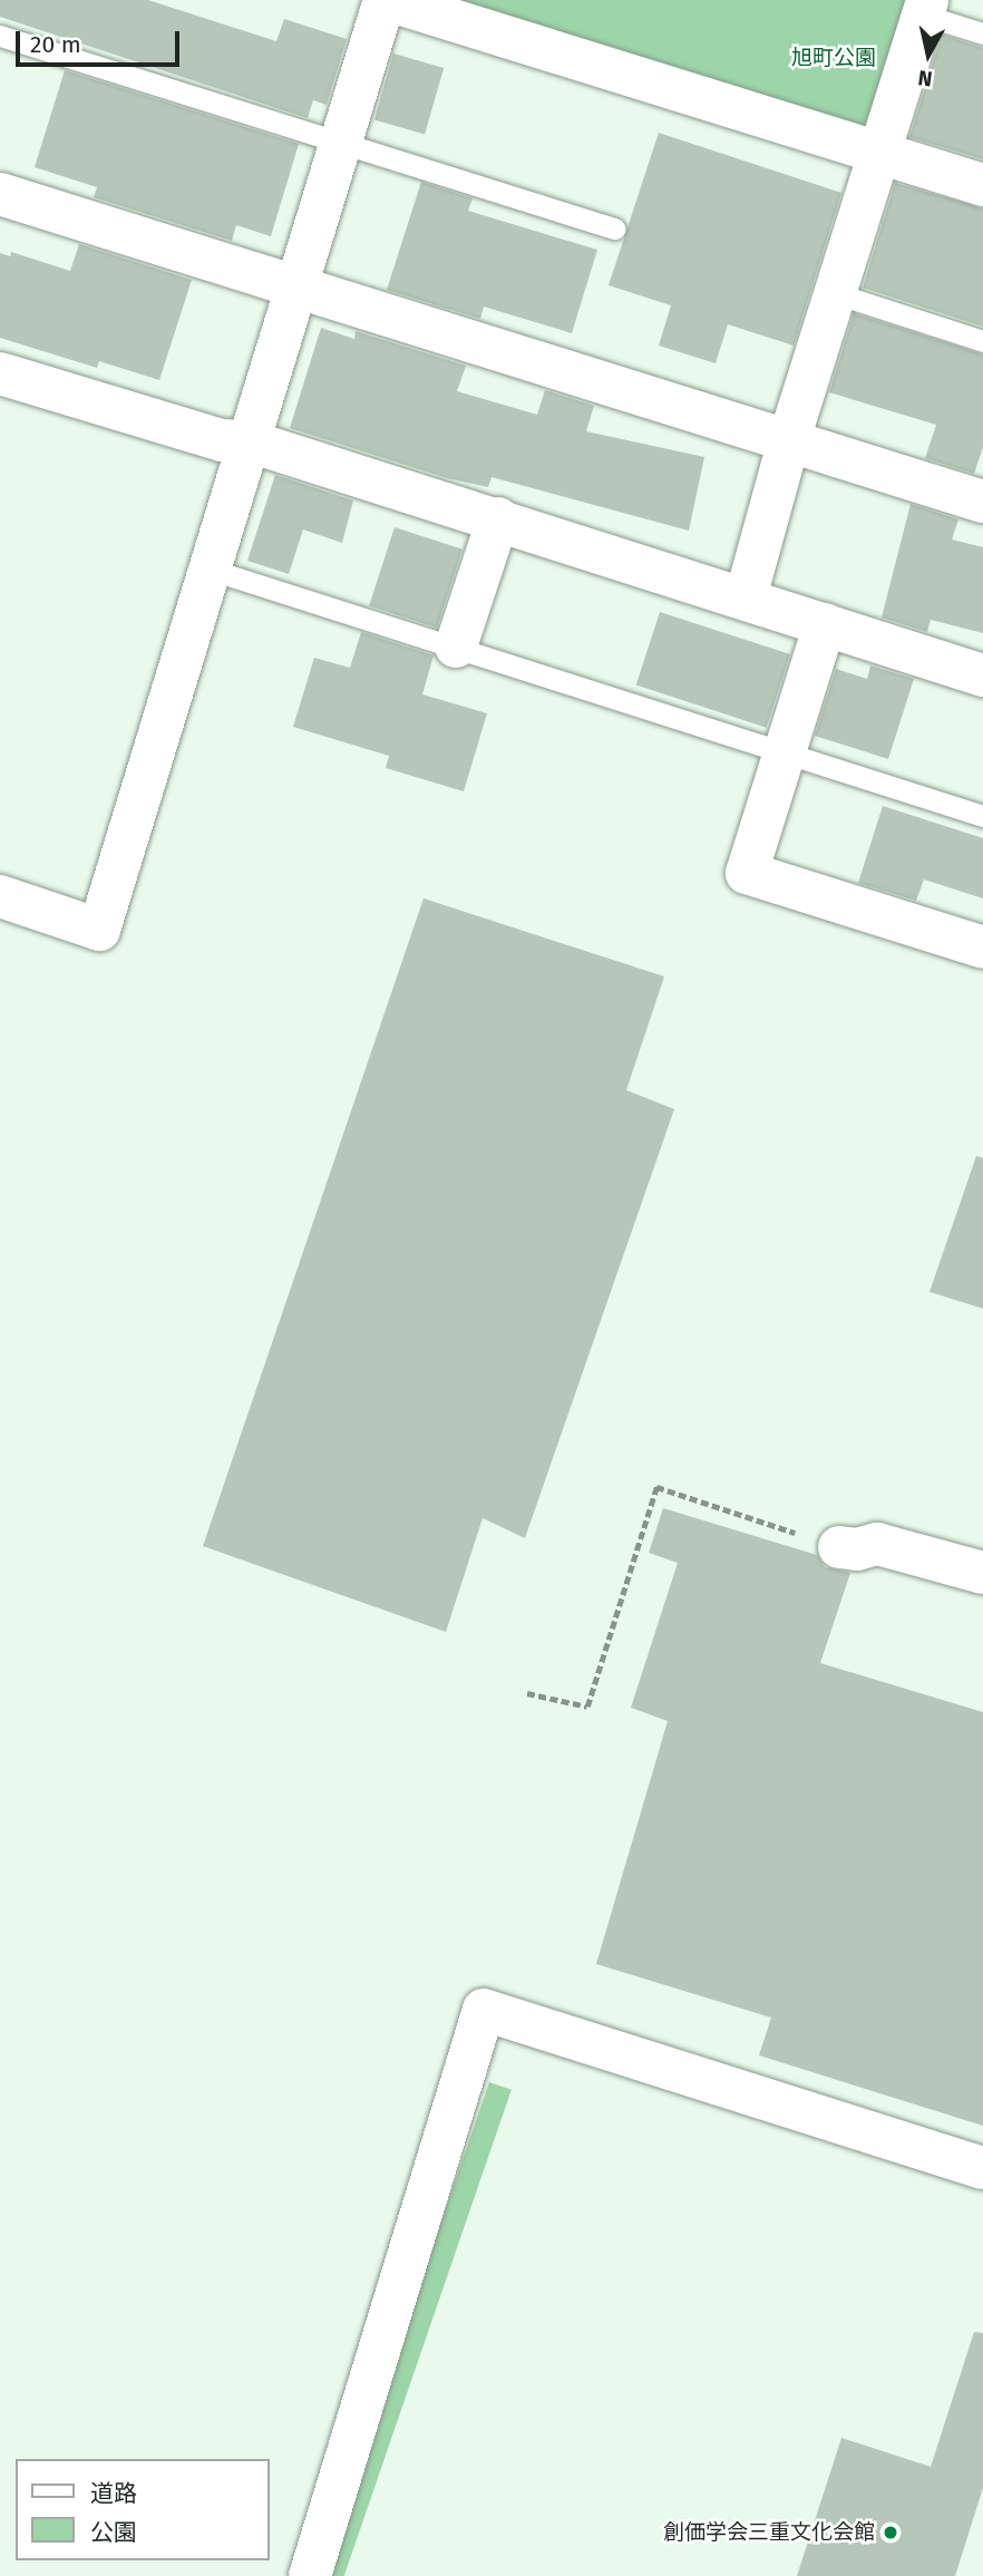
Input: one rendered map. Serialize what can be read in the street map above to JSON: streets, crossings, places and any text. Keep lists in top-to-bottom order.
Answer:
{
  "parks": ["旭町公園"],
  "places": ["創価学会三重文化会館"],
  "legend": ["道路", "公園"],
  "scale_bar": "20 m",
  "north": "bottom"
}
